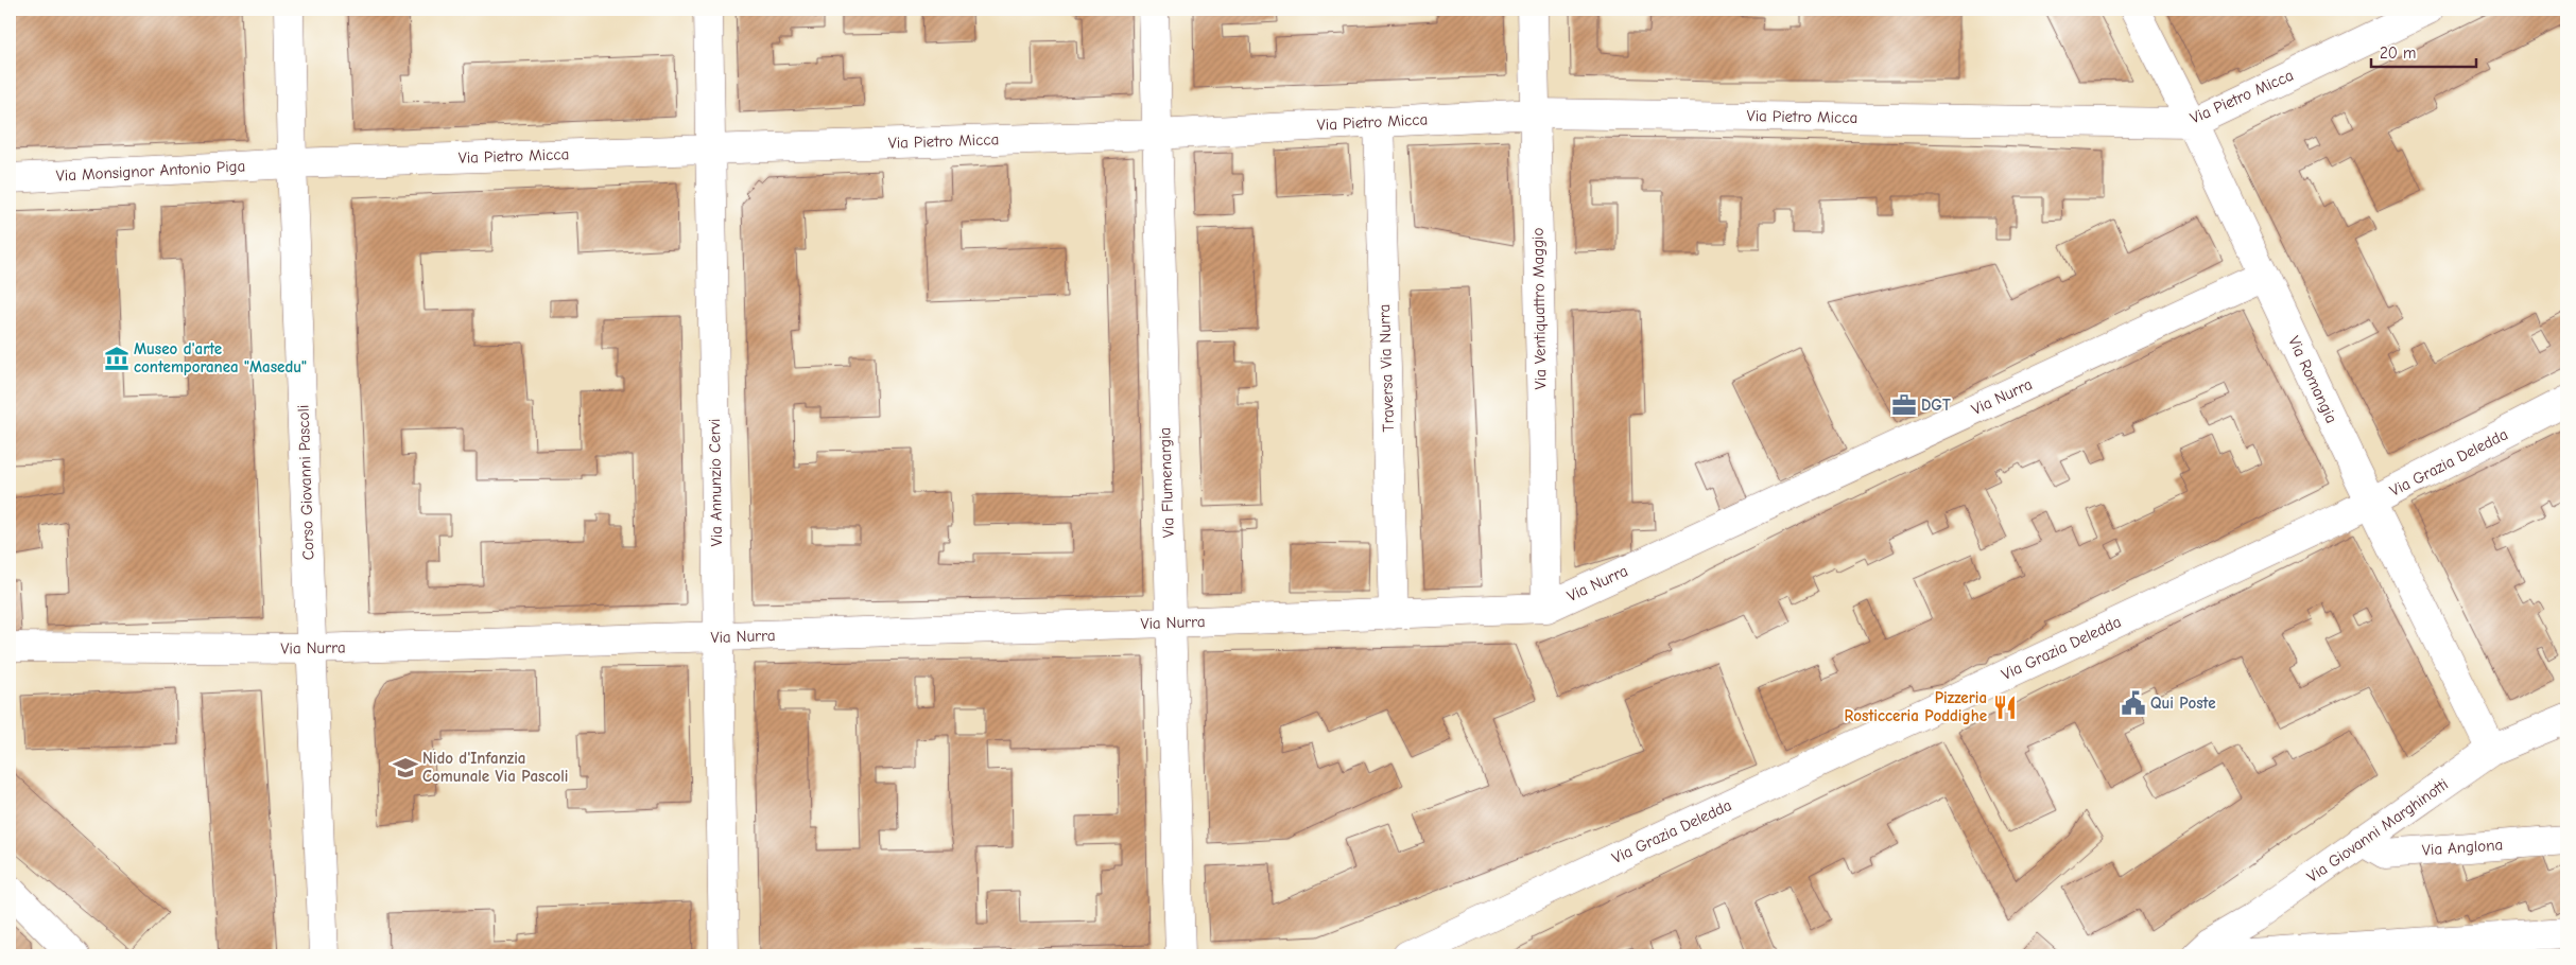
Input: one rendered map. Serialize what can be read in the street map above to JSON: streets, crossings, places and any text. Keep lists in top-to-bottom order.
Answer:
{
  "streets": {
    "street": [
      "Via Pietro Micca",
      "Via Monsignor Antonio Piga",
      "Via Ventiquattro Maggio",
      "Traversa Via Nurra",
      "Via Romangia",
      "Via Nurra",
      "Via Grazia Deledda",
      "Corso Giovanni Pascoli",
      "Via Annunzio Cervi",
      "Via Flumenargia",
      "Via Giovanni Marghinotti",
      "Via Anglona"
    ]
  },
  "crossings": [
    ["Via Pietro Micca", "Via Monsignor Antonio Piga"],
    ["Via Pietro Micca", "Via Ventiquattro Maggio"],
    ["Via Pietro Micca", "Traversa Via Nurra"],
    ["Via Pietro Micca", "Via Romangia"],
    ["Via Pietro Micca", "Corso Giovanni Pascoli"],
    ["Via Pietro Micca", "Via Annunzio Cervi"],
    ["Via Pietro Micca", "Via Flumenargia"],
    ["Via Monsignor Antonio Piga", "Corso Giovanni Pascoli"],
    ["Via Ventiquattro Maggio", "Via Nurra"],
    ["Traversa Via Nurra", "Via Nurra"],
    ["Via Romangia", "Via Nurra"],
    ["Via Romangia", "Via Grazia Deledda"],
    ["Via Romangia", "Via Giovanni Marghinotti"],
    ["Via Nurra", "Corso Giovanni Pascoli"],
    ["Via Nurra", "Via Annunzio Cervi"],
    ["Via Nurra", "Via Flumenargia"],
    ["Via Giovanni Marghinotti", "Via Anglona"]
  ],
  "places": {
    "museum": ["Museo d'arte contemporanea \"Masedu\""],
    "office": ["DGT"],
    "public building": ["Qui Poste"],
    "restaurant": ["Pizzeria Rosticceria Poddighe"],
    "school or university": ["Nido d'Infanzia Comunale Via Pascoli"]
  },
  "scale_bar": "20 m"
}
